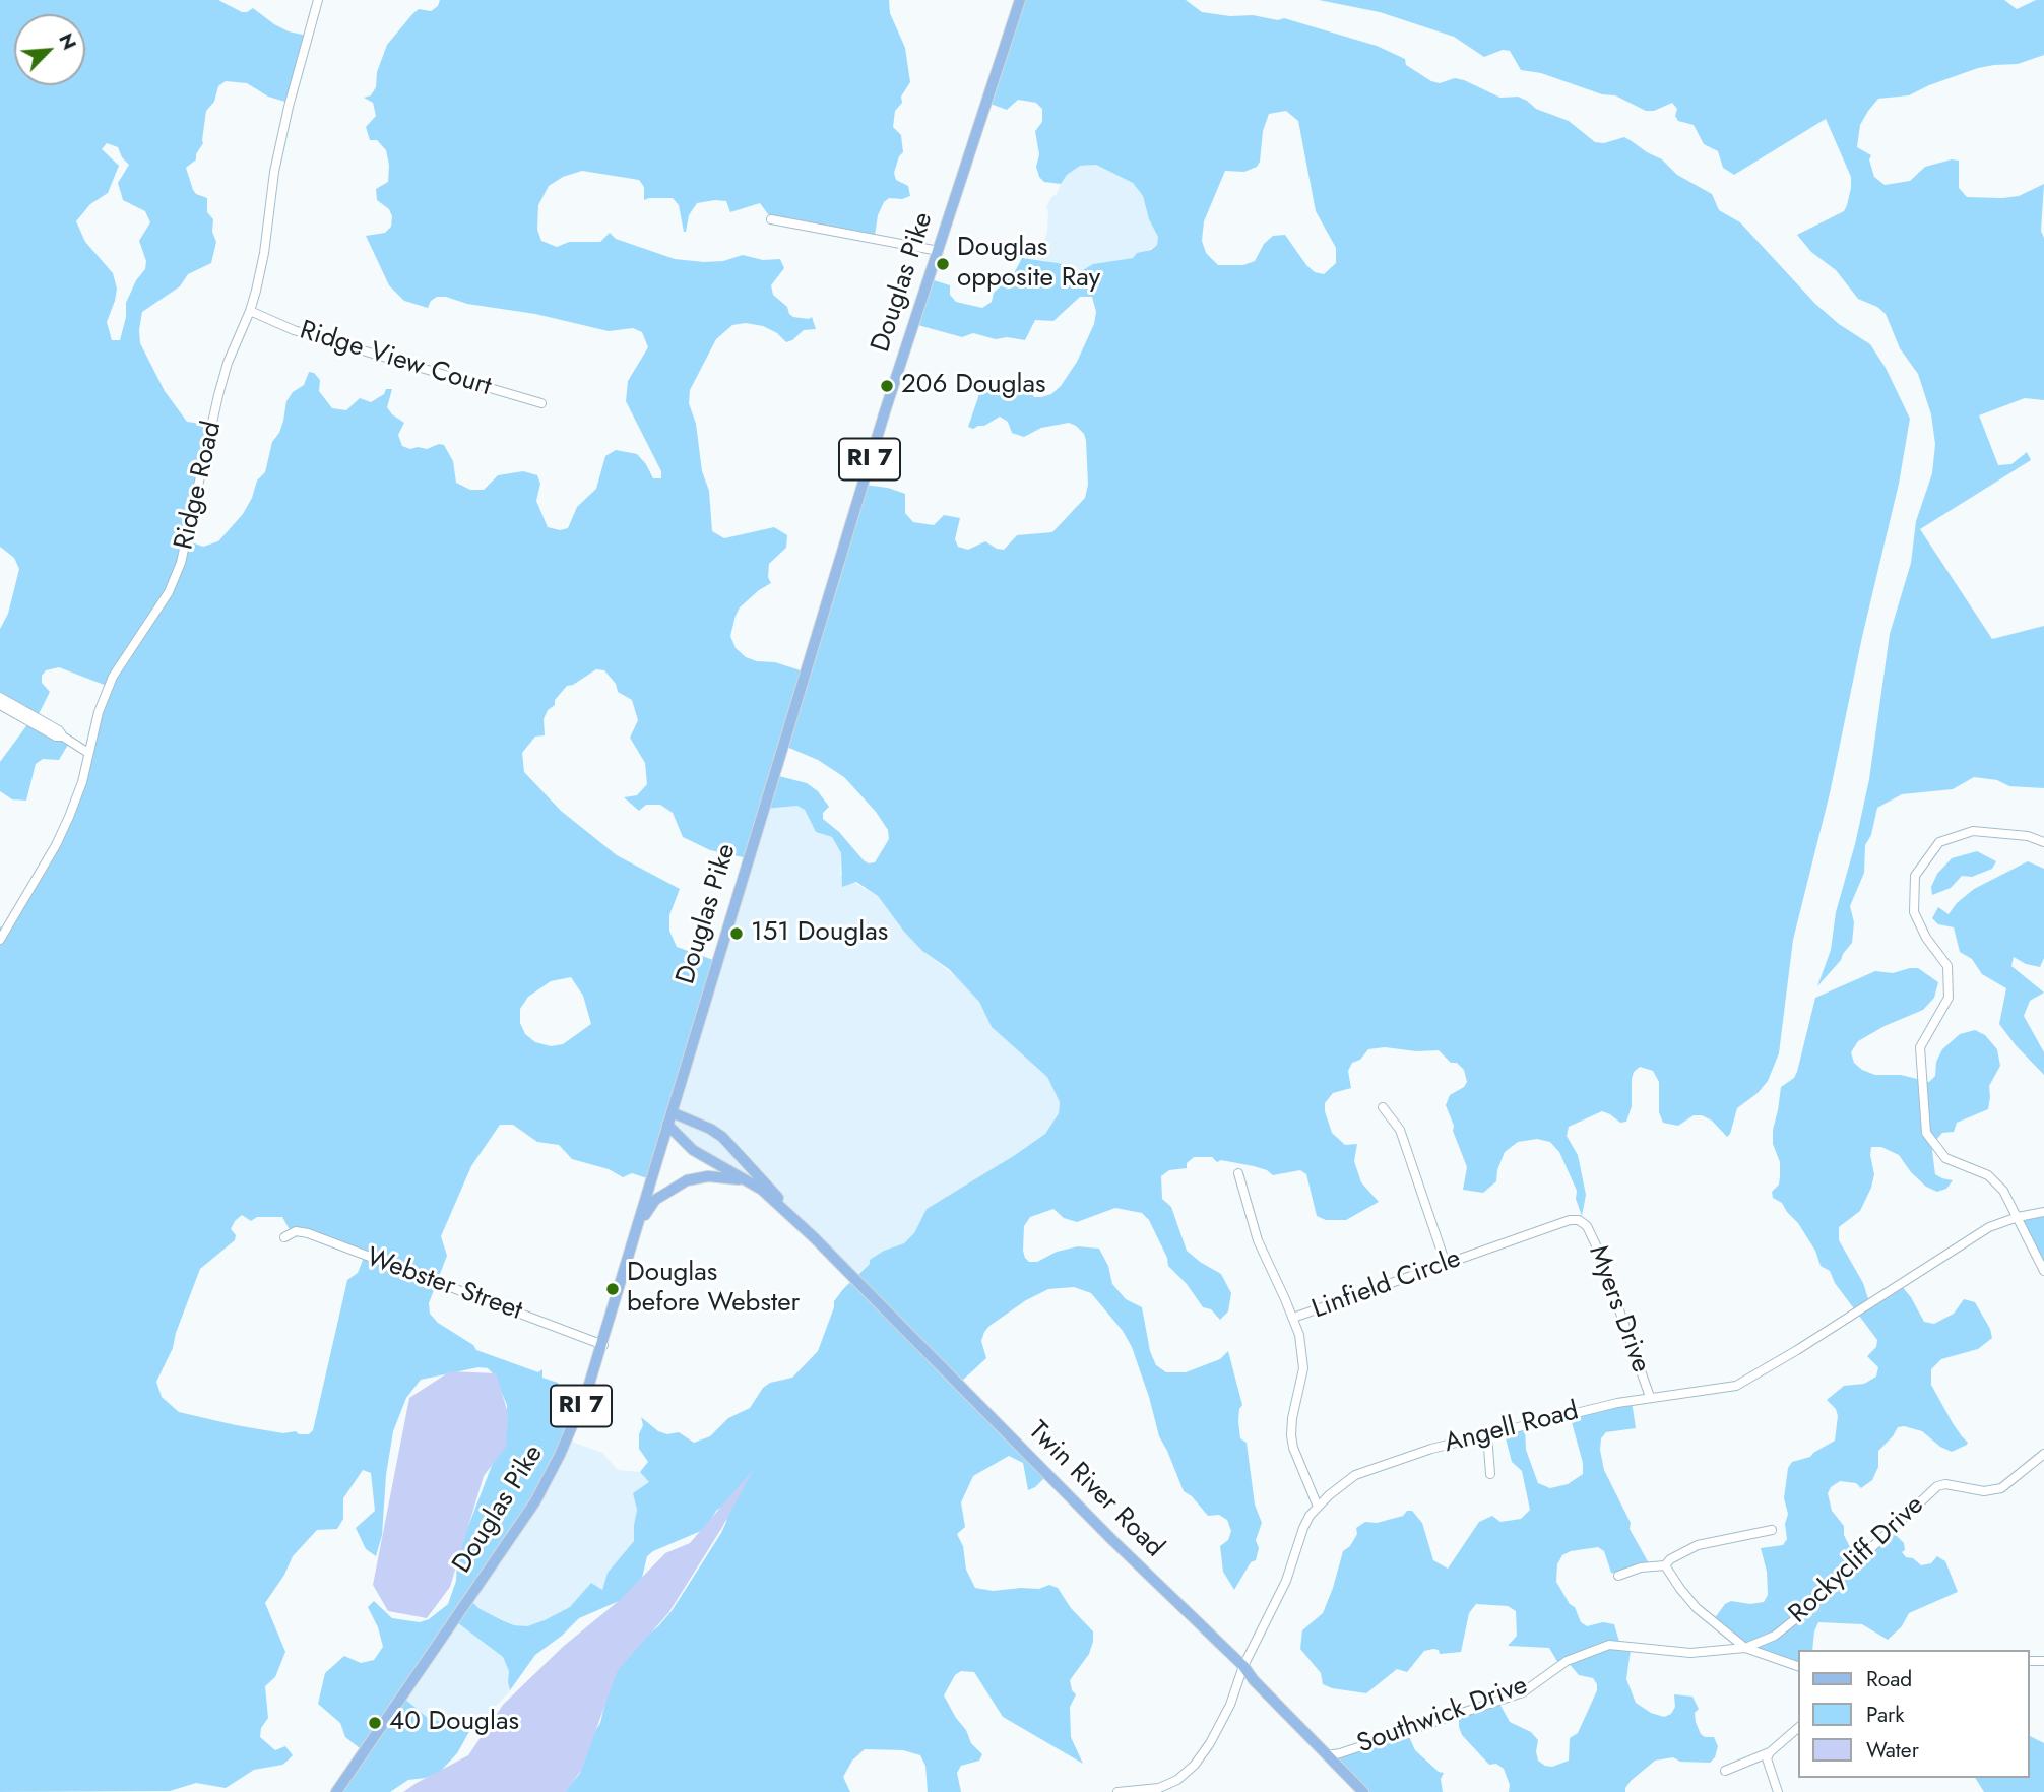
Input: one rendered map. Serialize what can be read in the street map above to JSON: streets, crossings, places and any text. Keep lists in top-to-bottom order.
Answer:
{
  "streets": {
    "main road": ["Douglas Pike", "RI 7", "Twin River Road"],
    "street": [
      "Ridge View Court",
      "Ridge Road",
      "Webster Street",
      "Linfield Circle",
      "Myers Drive",
      "Angell Road",
      "Rockycliff Drive",
      "Southwick Drive"
    ]
  },
  "crossings": [
    ["Douglas Pike", "Webster Street"],
    ["Douglas Pike", "Twin River Road"],
    ["Ridge View Court", "Ridge Road"],
    ["Linfield Circle", "Myers Drive"],
    ["Linfield Circle", "Angell Road"],
    ["Myers Drive", "Angell Road"],
    ["Angell Road", "Twin River Road"],
    ["Twin River Road", "Southwick Drive"],
    ["Rockycliff Drive", "Southwick Drive"]
  ],
  "places": [
    "Douglas opposite Ray",
    "206 Douglas",
    "151 Douglas",
    "Douglas before Webster",
    "40 Douglas"
  ],
  "legend": ["Road", "Park", "Water"],
  "north": "top right"
}
